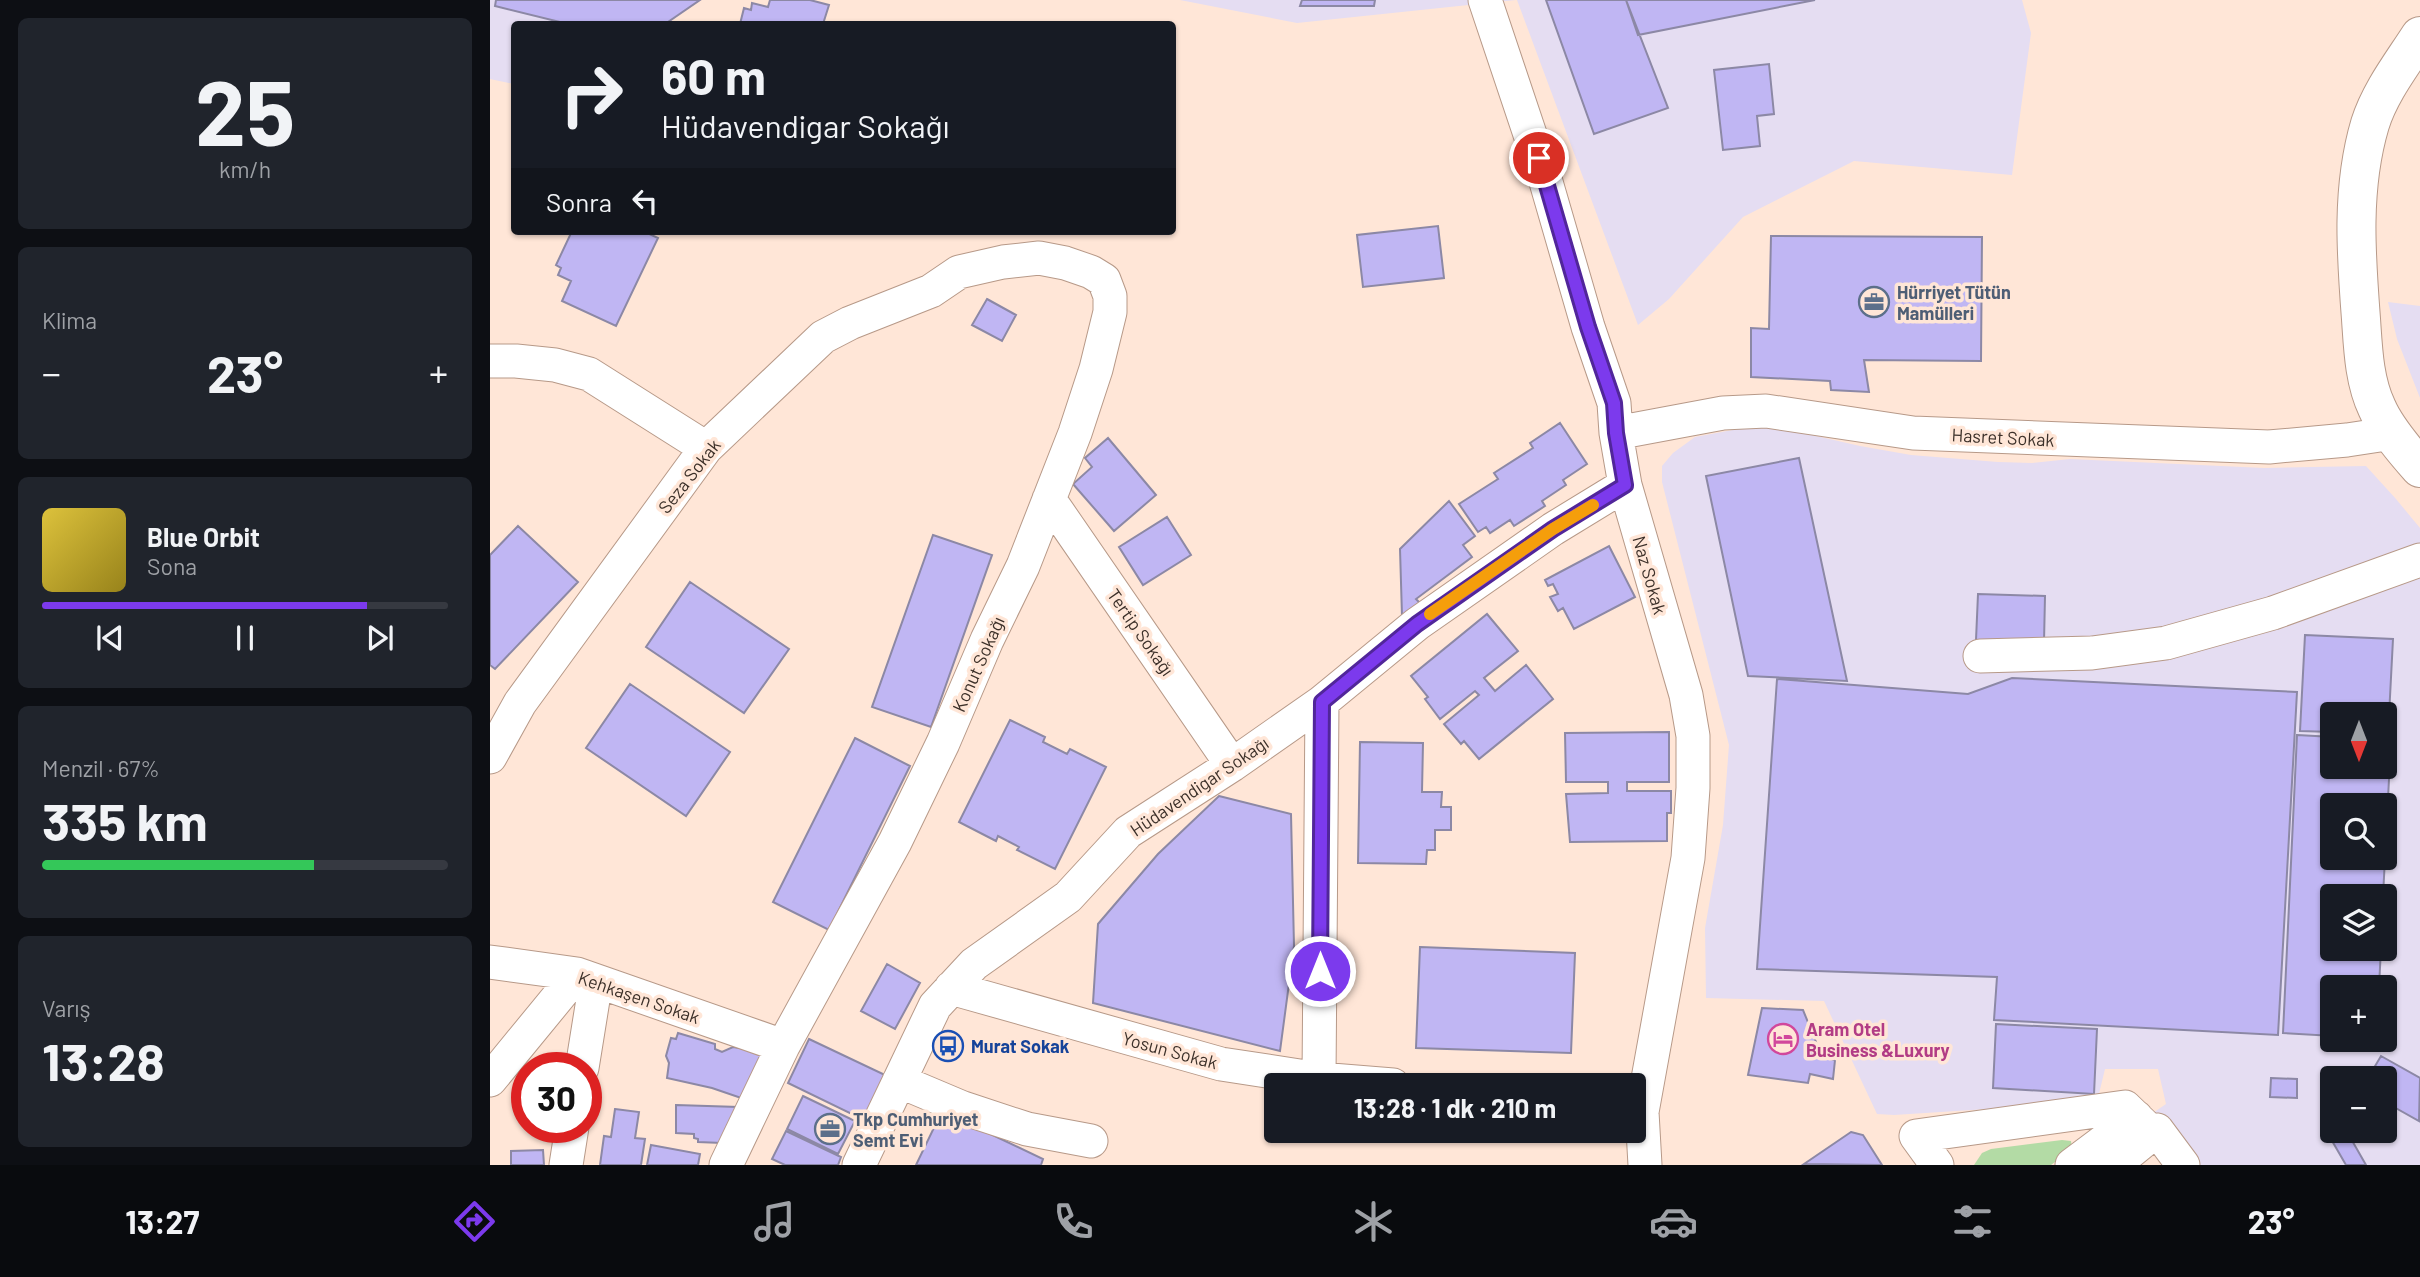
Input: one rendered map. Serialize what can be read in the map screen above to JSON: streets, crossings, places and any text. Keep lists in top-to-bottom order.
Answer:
{
  "streets": {
    "street": [
      "Hasret Sokak",
      "Seza Sokak",
      "Naz Sokak",
      "Tertip Sokağı",
      "Konut Sokağı",
      "Hüdavendigar Sokağı",
      "Kehkaşen Sokak",
      "Yosun Sokak"
    ]
  },
  "crossings": [
    ["Hasret Sokak", "Naz Sokak"],
    ["Seza Sokak", "Konut Sokağı"],
    ["Naz Sokak", "Hüdavendigar Sokağı"],
    ["Tertip Sokağı", "Konut Sokağı"],
    ["Tertip Sokağı", "Hüdavendigar Sokağı"],
    ["Konut Sokağı", "Kehkaşen Sokak"],
    ["Hüdavendigar Sokağı", "Yosun Sokak"]
  ],
  "places": {
    "office": ["Hürriyet Tütün Mamülleri", "Tkp Cumhuriyet Semt Evi"],
    "hotel": ["Aram Otel Business &Luxury"],
    "bus stop": ["Murat Sokak"]
  },
  "north": "bottom",
  "page": {
    "tile": [
      ["25", "km/h"],
      "Klima",
      ["Menzil · 67%", "335 km"],
      ["Varış", "13:28"]
    ],
    "turn": ["60 m", "Hüdavendigar Sokağı"],
    "then": "Sonra",
    "heat": ["−", "23°", "+"],
    "song": ["Blue Orbit", "Sona"],
    "map_buttons": ["+", "−"],
    "limit": "30",
    "trip": "13:28 · 1 dk · 210 m",
    "tabs": ["13:27", "23°"]
  }
}
